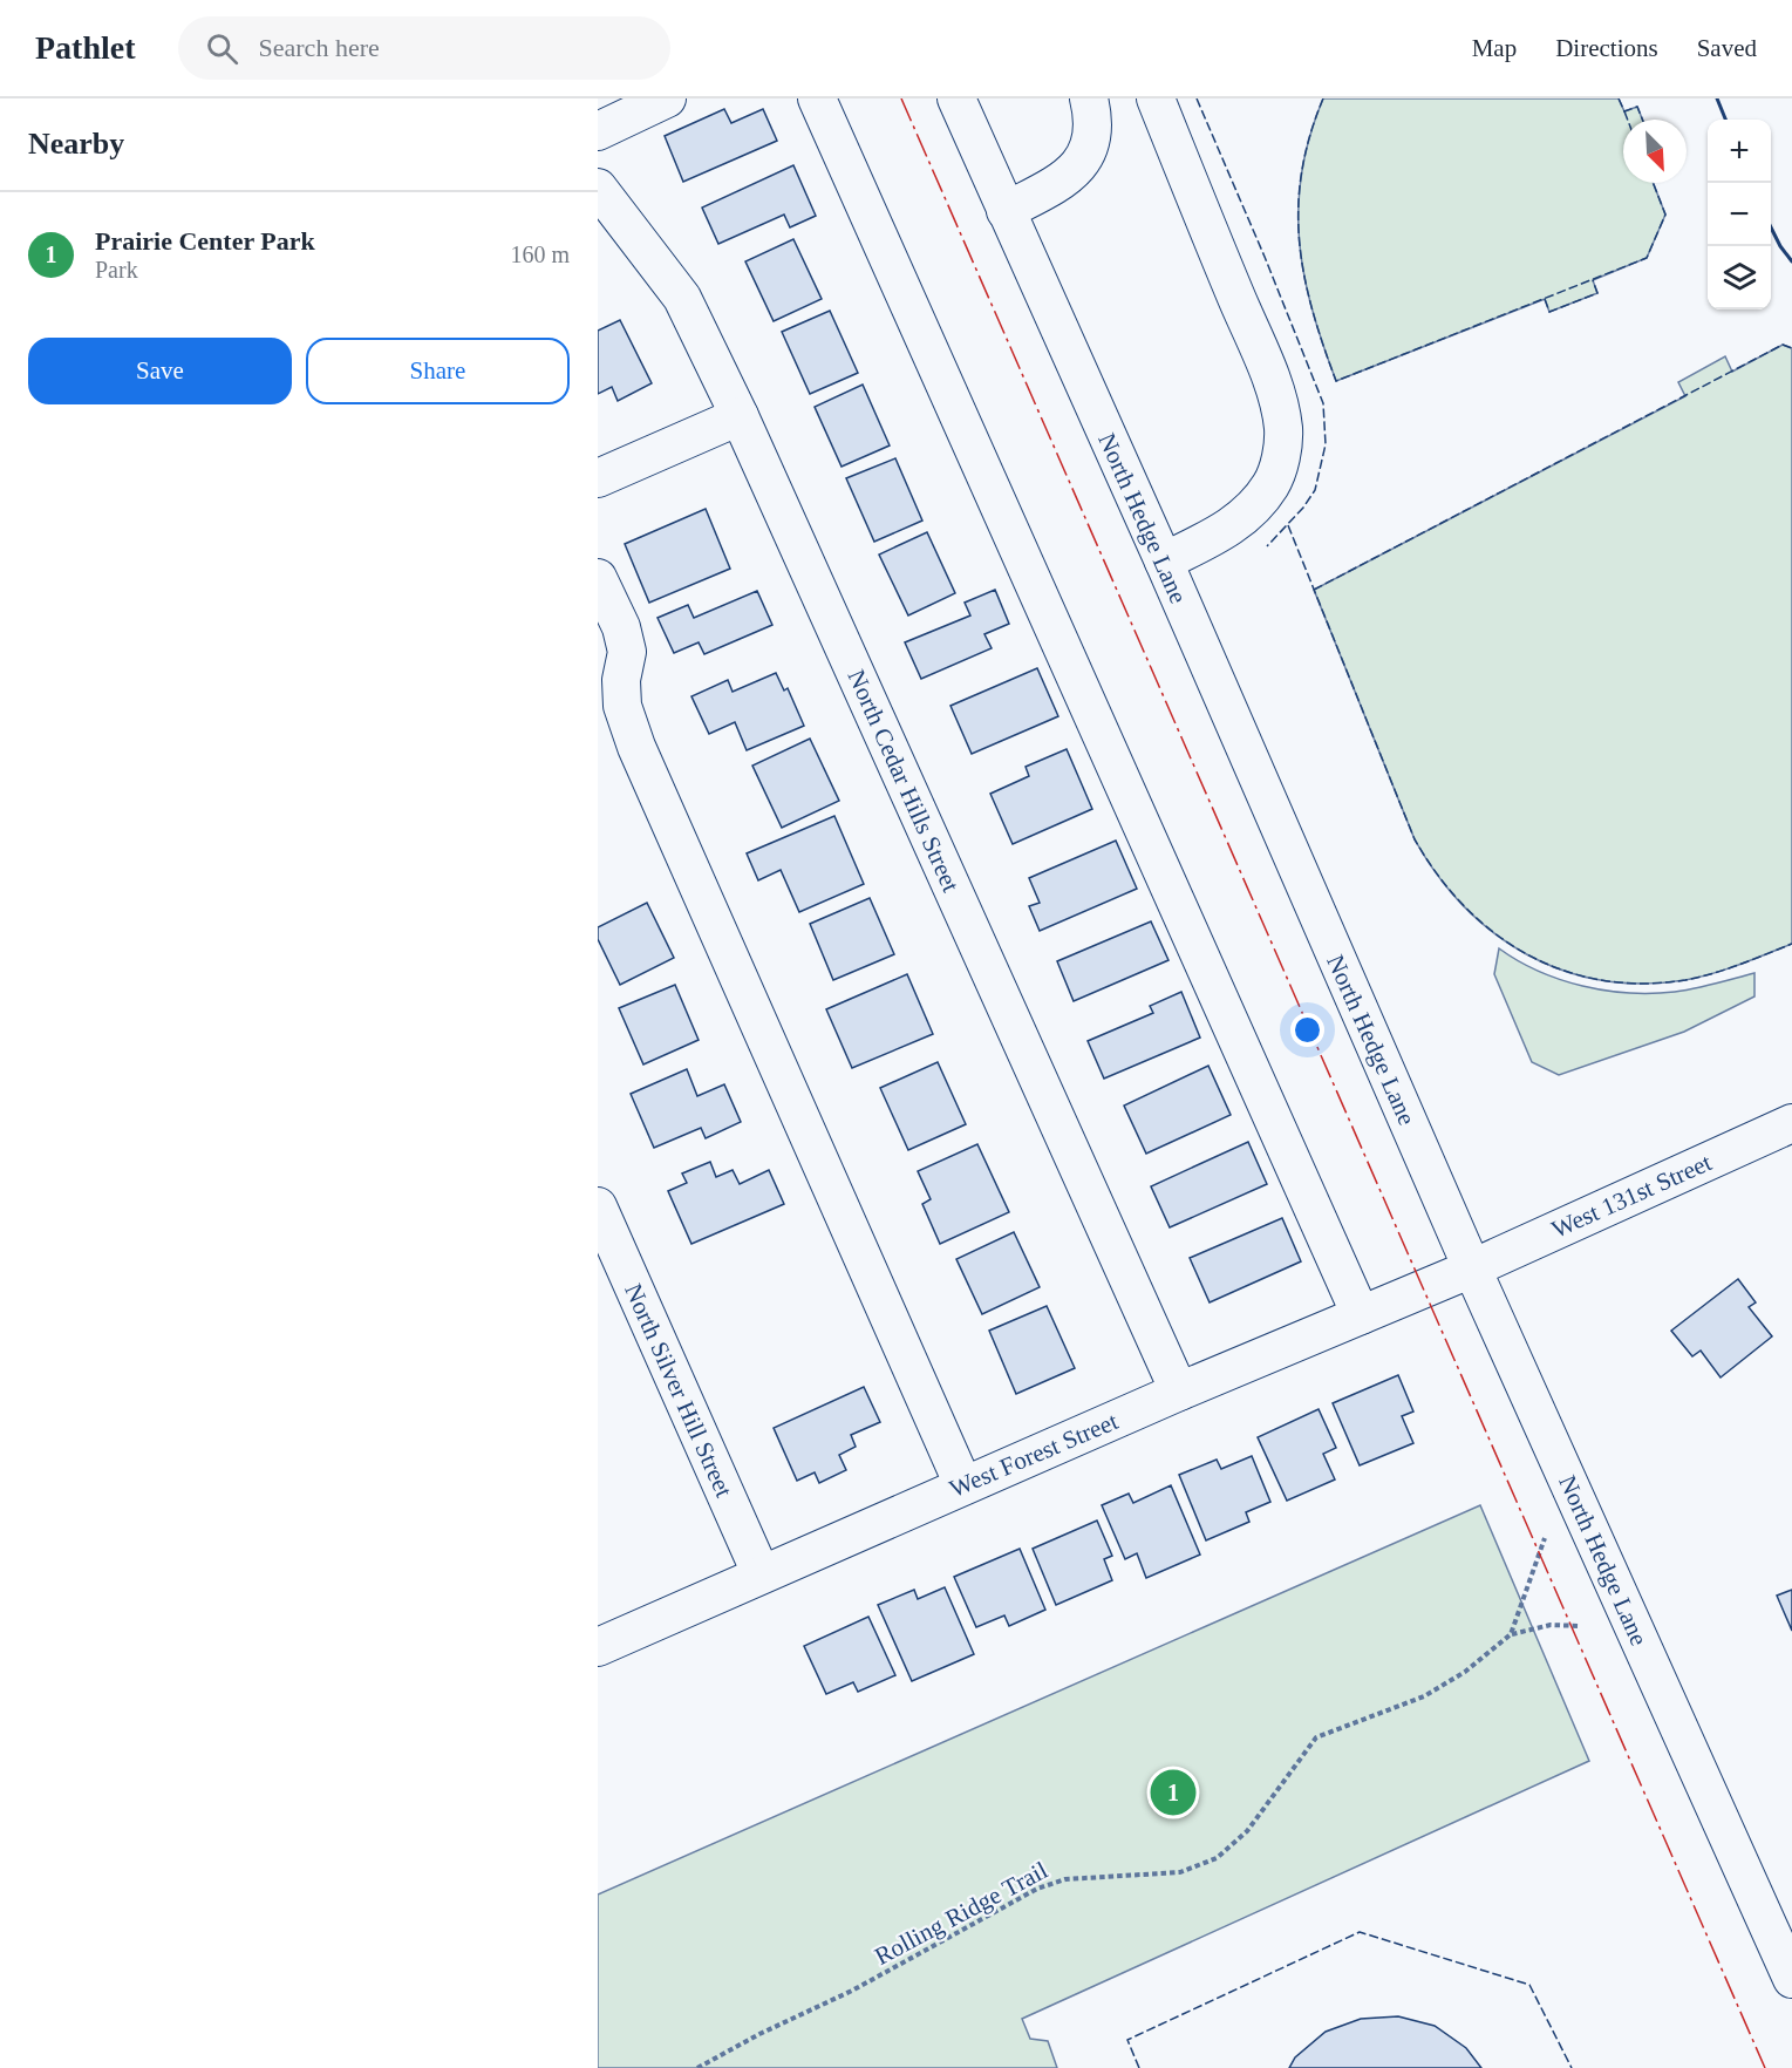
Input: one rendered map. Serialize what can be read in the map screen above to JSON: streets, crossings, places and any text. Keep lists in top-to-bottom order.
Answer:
{
  "streets": {
    "street": [
      "North Hedge Lane",
      "North Cedar Hills Street",
      "West 131st Street",
      "North Silver Hill Street",
      "West Forest Street"
    ],
    "path": ["Rolling Ridge Trail"]
  },
  "crossings": [
    ["North Hedge Lane", "West 131st Street"],
    ["North Hedge Lane", "West Forest Street"],
    ["North Cedar Hills Street", "West Forest Street"],
    ["West 131st Street", "West Forest Street"],
    ["North Silver Hill Street", "West Forest Street"]
  ],
  "north": "bottom right",
  "page": {
    "header": "Pathlet",
    "search": "Search here",
    "nav": ["Map", "Directions", "Saved"],
    "heading": "Nearby",
    "map_buttons": ["+", "−"],
    "list": [
      {
        "mark": "1",
        "name": "Prairie Center Park",
        "note": "Park",
        "value": "160 m"
      }
    ],
    "buttons": ["Save", "Share"],
    "pins": "1"
  }
}
